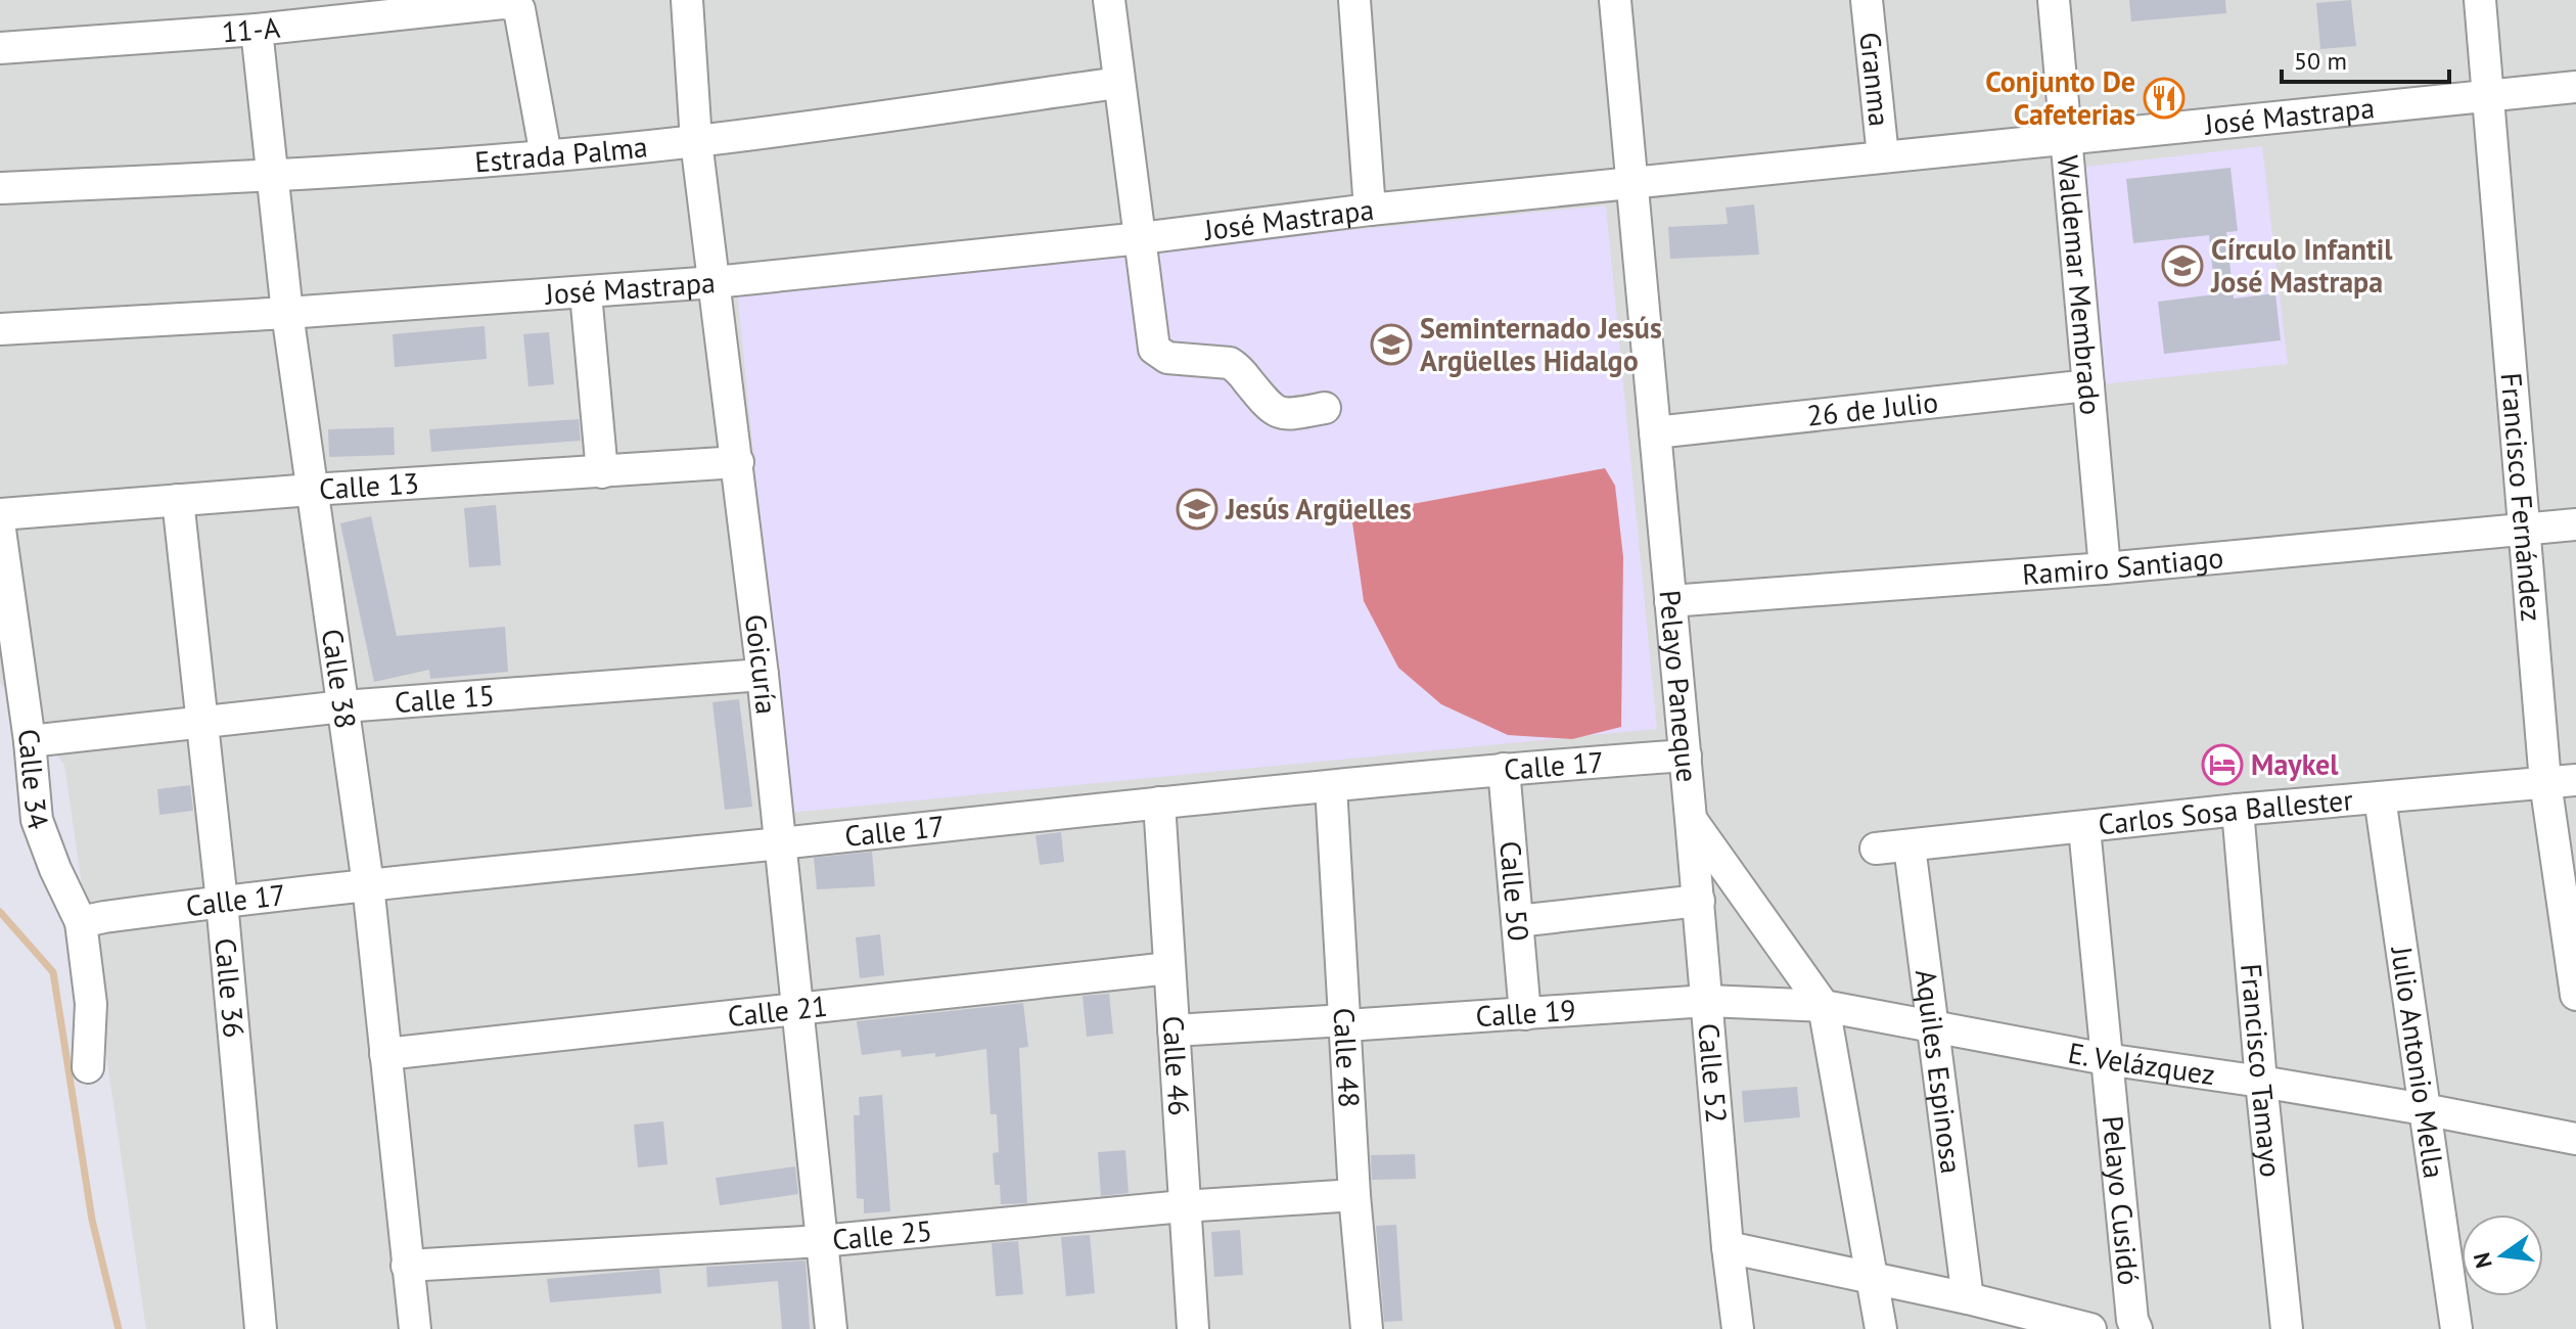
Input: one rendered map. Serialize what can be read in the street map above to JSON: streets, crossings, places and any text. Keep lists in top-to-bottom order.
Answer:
{
  "streets": {
    "street": [
      "11-A",
      "Granma",
      "José Mastrapa",
      "Estrada Palma",
      "Waldemar Membrado",
      "26 de Julio",
      "Calle 13",
      "Francisco Fernández",
      "Ramiro Santiago",
      "Goicuría",
      "Calle 38",
      "Pelayo Paneque",
      "Calle 15",
      "Calle 17",
      "Calle 34",
      "Carlos Sosa Ballester",
      "Calle 50",
      "Calle 36",
      "Calle 21",
      "Calle 19",
      "Calle 48",
      "E. Velázquez",
      "Julio Antonio Mella",
      "Calle 46",
      "Francisco Tamayo",
      "Aquiles Espinosa",
      "Calle 52",
      "Pelayo Cusidó",
      "Calle 25"
    ]
  },
  "crossings": [
    ["11-A", "Estrada Palma"],
    ["11-A", "Calle 38"],
    ["Granma", "José Mastrapa"],
    ["José Mastrapa", "Waldemar Membrado"],
    ["José Mastrapa", "Francisco Fernández"],
    ["José Mastrapa", "Goicuría"],
    ["José Mastrapa", "Calle 38"],
    ["José Mastrapa", "Pelayo Paneque"],
    ["Estrada Palma", "Goicuría"],
    ["Estrada Palma", "Calle 38"],
    ["Waldemar Membrado", "26 de Julio"],
    ["Waldemar Membrado", "Ramiro Santiago"],
    ["26 de Julio", "Pelayo Paneque"],
    ["Calle 13", "Goicuría"],
    ["Calle 13", "Calle 38"],
    ["Calle 13", "Calle 36"],
    ["Francisco Fernández", "Ramiro Santiago"],
    ["Francisco Fernández", "Carlos Sosa Ballester"],
    ["Ramiro Santiago", "Pelayo Paneque"],
    ["Goicuría", "Calle 15"],
    ["Goicuría", "Calle 17"],
    ["Goicuría", "Calle 21"],
    ["Goicuría", "Calle 25"],
    ["Calle 38", "Calle 15"],
    ["Calle 38", "Calle 17"],
    ["Calle 38", "Calle 21"],
    ["Calle 38", "Calle 25"],
    ["Pelayo Paneque", "Calle 17"],
    ["Pelayo Paneque", "E. Velázquez"],
    ["Pelayo Paneque", "Calle 52"],
    ["Calle 15", "Calle 34"],
    ["Calle 15", "Calle 36"],
    ["Calle 17", "Calle 34"],
    ["Calle 17", "Calle 50"],
    ["Calle 17", "Calle 36"],
    ["Calle 17", "Calle 48"],
    ["Calle 17", "Calle 46"],
    ["Carlos Sosa Ballester", "Julio Antonio Mella"],
    ["Carlos Sosa Ballester", "Francisco Tamayo"],
    ["Carlos Sosa Ballester", "Aquiles Espinosa"],
    ["Carlos Sosa Ballester", "Pelayo Cusidó"],
    ["Calle 50", "Calle 19"],
    ["Calle 21", "Calle 46"],
    ["Calle 19", "Calle 48"],
    ["Calle 19", "E. Velázquez"],
    ["Calle 19", "Calle 46"],
    ["Calle 19", "Calle 52"],
    ["Calle 48", "Calle 25"],
    ["E. Velázquez", "Julio Antonio Mella"],
    ["E. Velázquez", "Francisco Tamayo"],
    ["E. Velázquez", "Aquiles Espinosa"],
    ["E. Velázquez", "Calle 52"],
    ["E. Velázquez", "Pelayo Cusidó"],
    ["Calle 46", "Calle 25"]
  ],
  "places": {
    "restaurant": ["Conjunto De Cafeterias"],
    "school or university": ["Círculo Infantil José Mastrapa", "Seminternado Jesús Argüelles Hidalgo", "Jesús Argüelles"],
    "hotel": ["Maykel"]
  },
  "scale_bar": "50 m",
  "north": "left"
}
